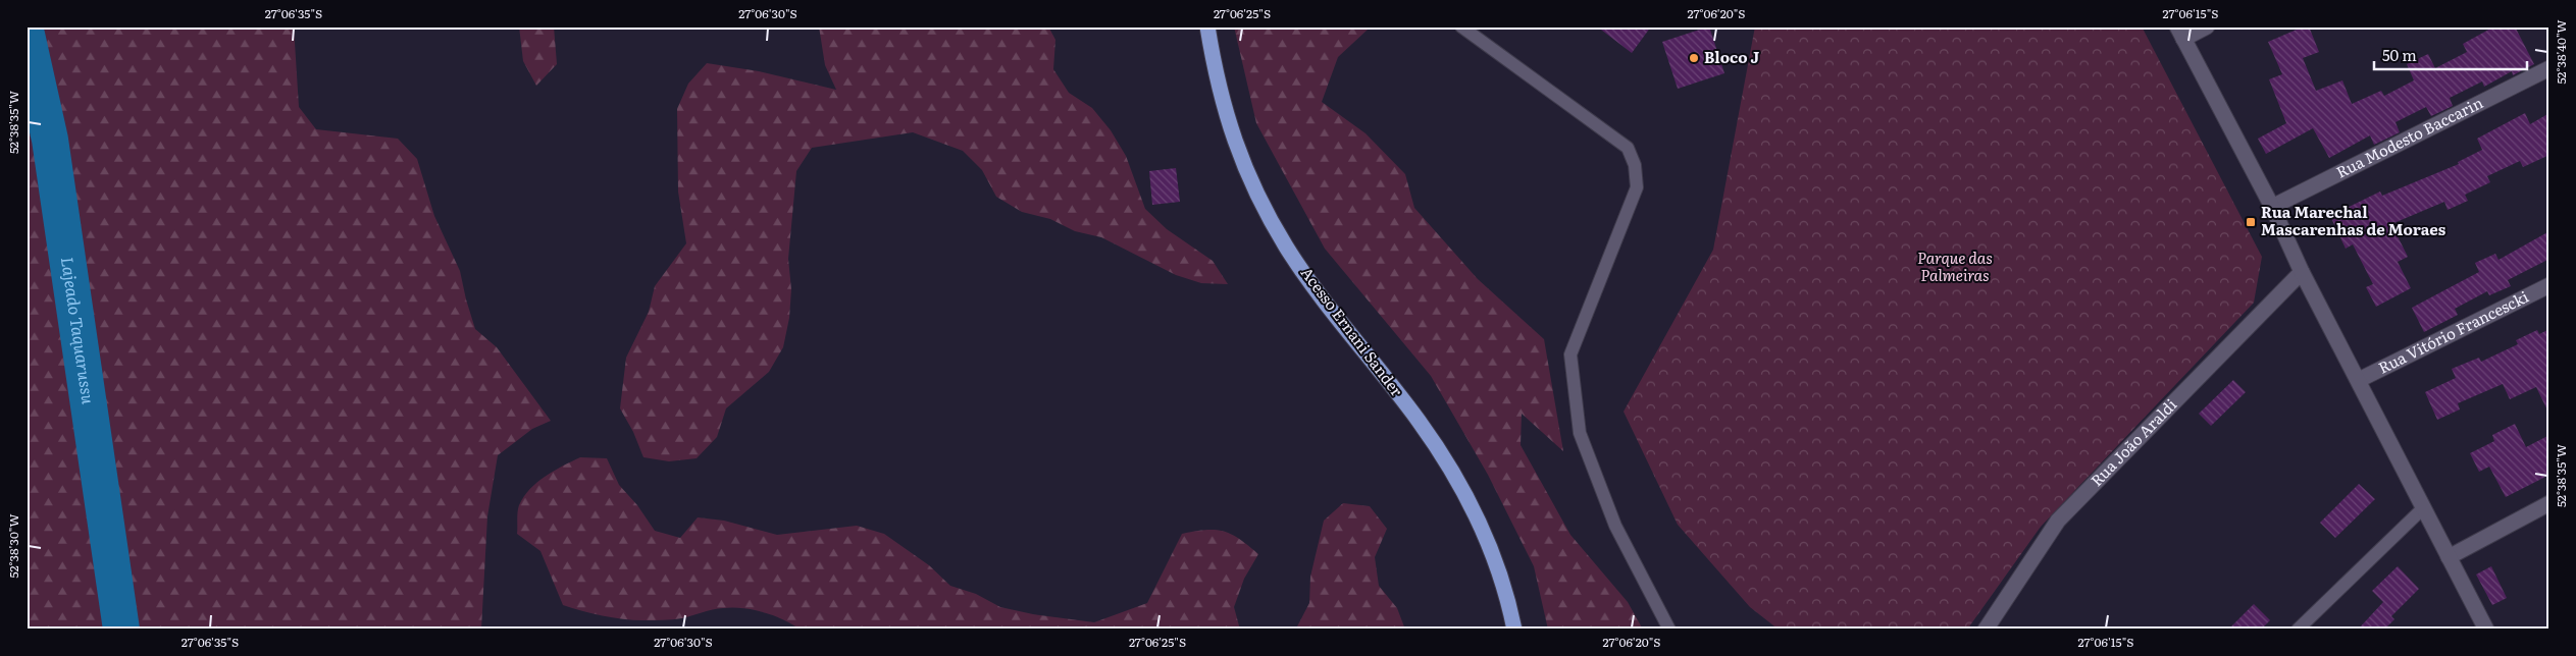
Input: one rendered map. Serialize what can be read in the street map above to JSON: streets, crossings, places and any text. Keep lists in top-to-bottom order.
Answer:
{
  "streets": {
    "highway": ["Acesso Ernani Sander"],
    "street": ["Rua Modesto Baccarin", "Rua Vitório Francescki", "Rua João Araldi"]
  },
  "water": ["Lajeado Taquarussu"],
  "parks": ["Parque das Palmeiras"],
  "places": {
    "other": ["Bloco J"],
    "transit": ["Rua Marechal Mascarenhas de Moraes"]
  },
  "scale_bar": "50 m",
  "coordinates": [
    "27°06'35\"S",
    "27°06'30\"S",
    "27°06'25\"S",
    "27°06'20\"S",
    "27°06'15\"S",
    "52°38'40\"W",
    "52°38'35\"W",
    "52°38'30\"W"
  ]
}
